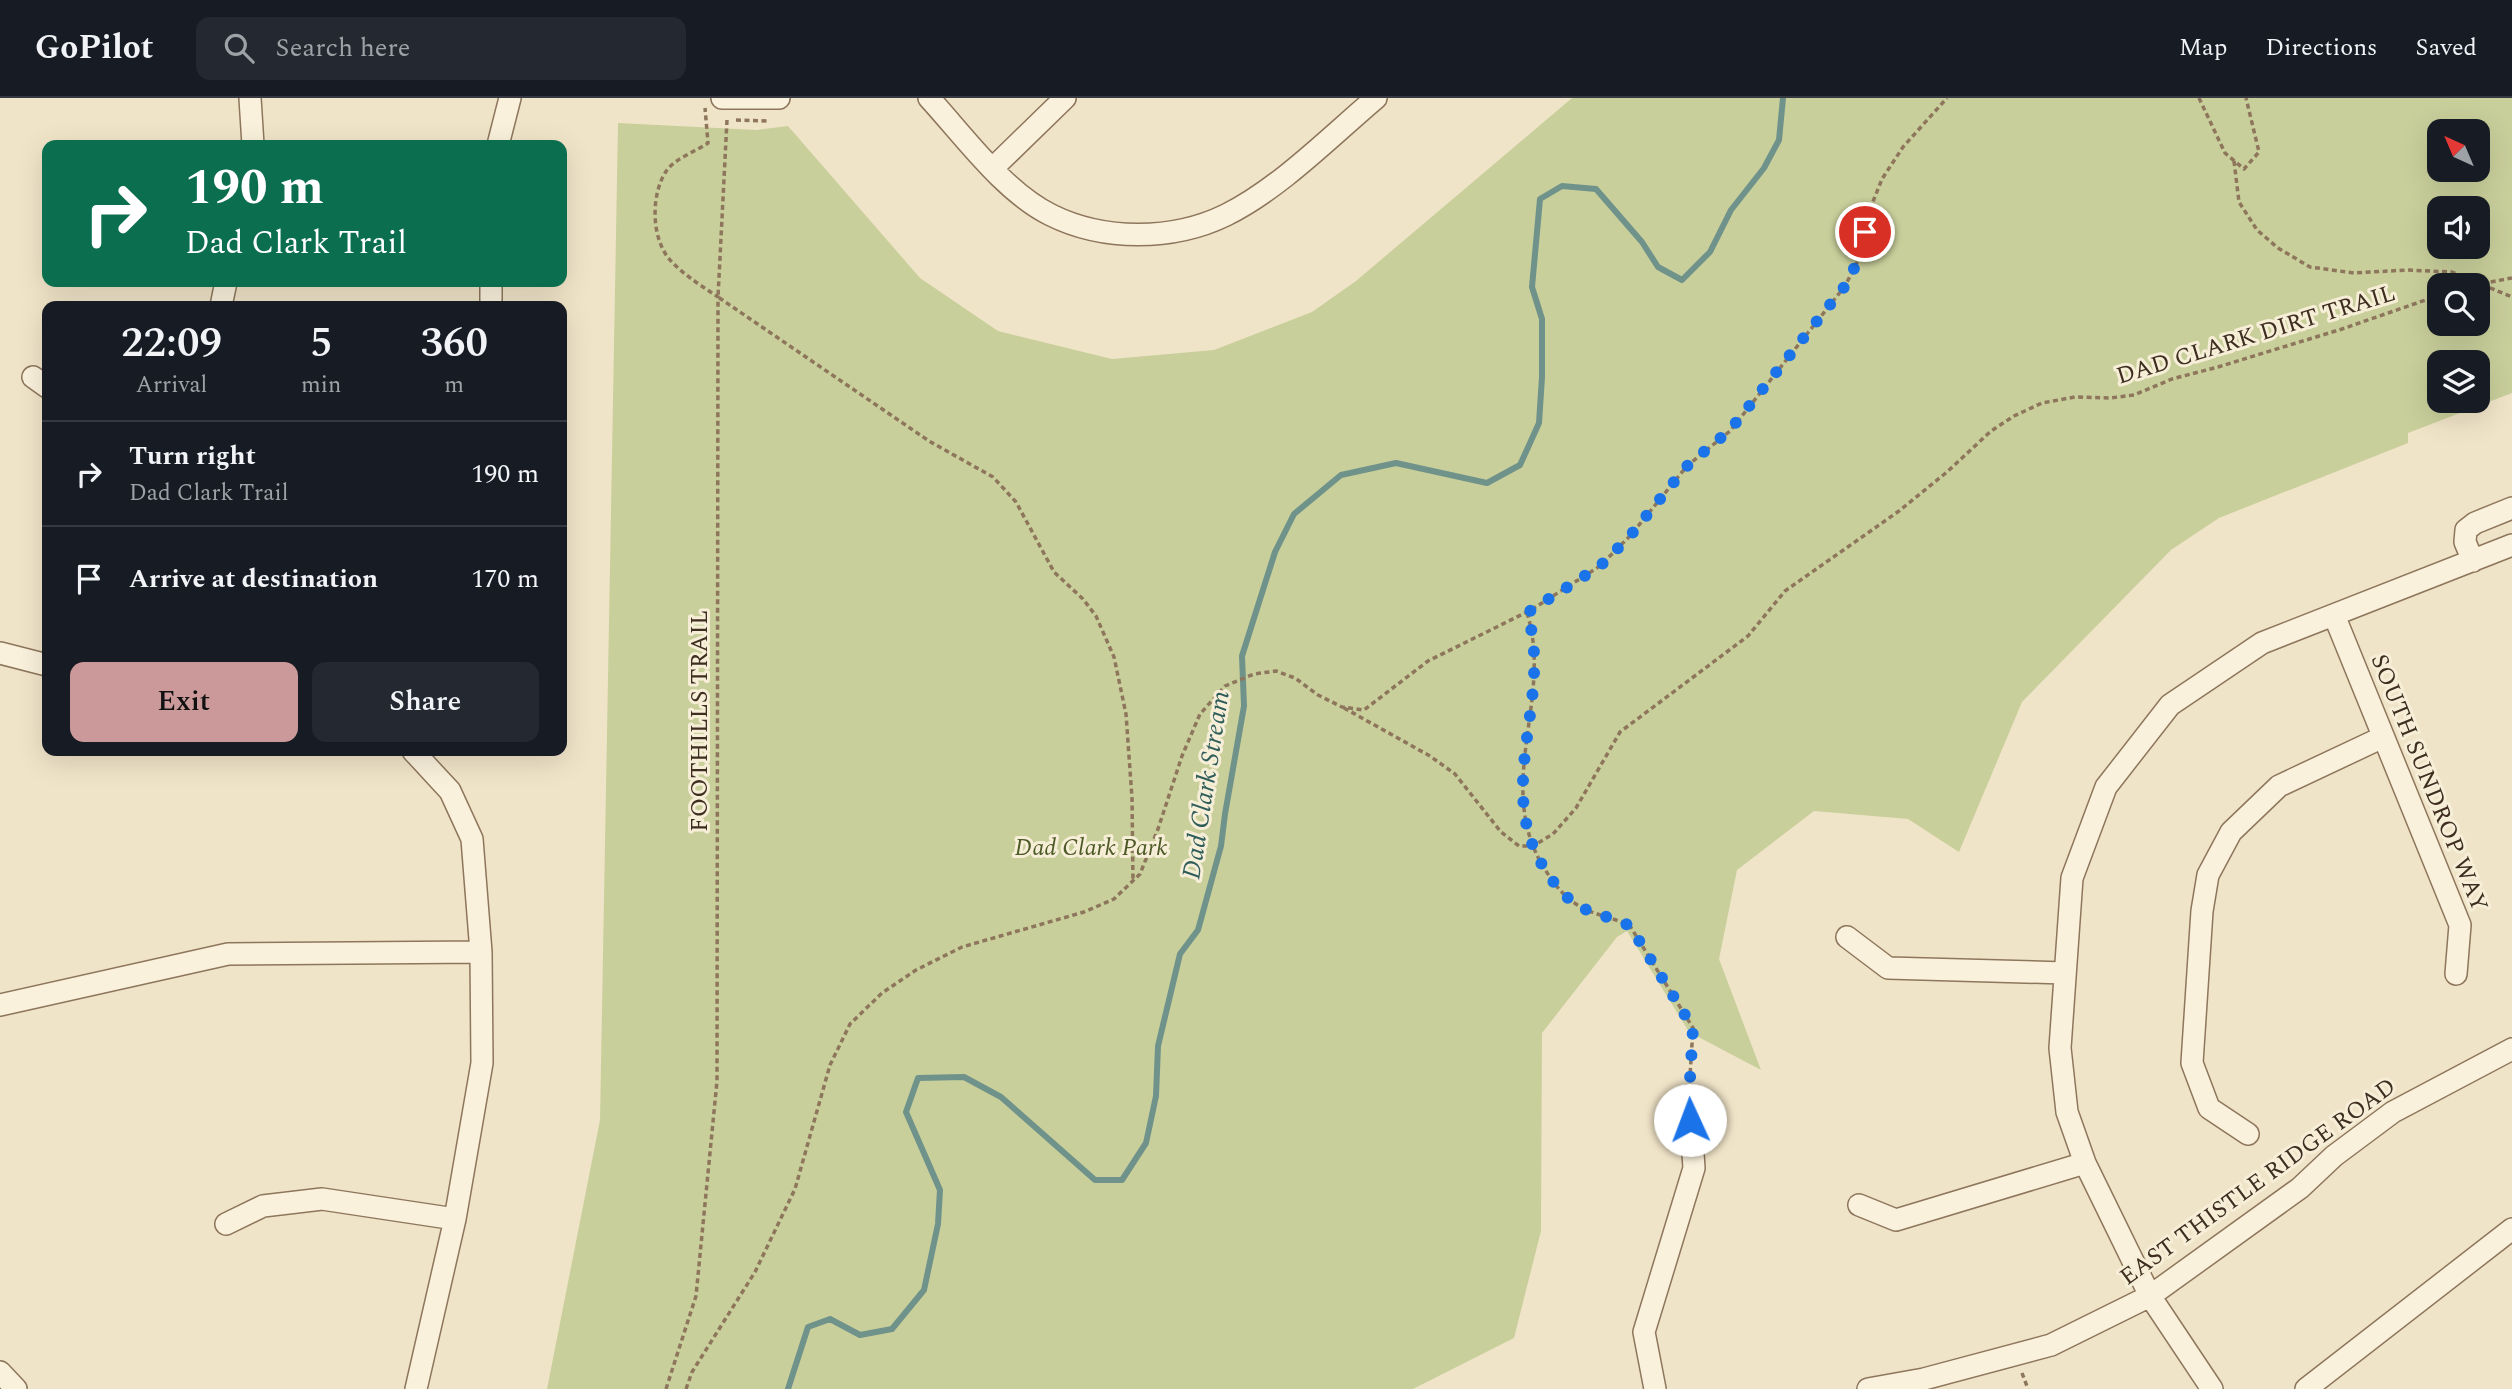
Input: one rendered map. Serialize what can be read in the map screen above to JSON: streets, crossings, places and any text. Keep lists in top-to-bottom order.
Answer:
{
  "streets": {
    "street": ["SOUTH SUNDROP WAY", "EAST THISTLE RIDGE ROAD"],
    "path": ["DAD CLARK DIRT TRAIL", "FOOTHILLS TRAIL"]
  },
  "water": ["Dad Clark Stream"],
  "parks": ["Dad Clark Park"],
  "north": "top left",
  "page": {
    "header": "GoPilot",
    "search": "Search here",
    "nav": ["Map", "Directions", "Saved"],
    "turn": ["190 m", "Dad Clark Trail"],
    "eta": [
      "22:09",
      "Arrival",
      "5",
      "min",
      "360",
      "m"
    ],
    "list": [
      {
        "name": "Turn right",
        "note": "Dad Clark Trail",
        "value": "190 m"
      },
      {
        "name": "Arrive at destination",
        "value": "170 m"
      }
    ],
    "buttons": ["Exit", "Share"]
  }
}
